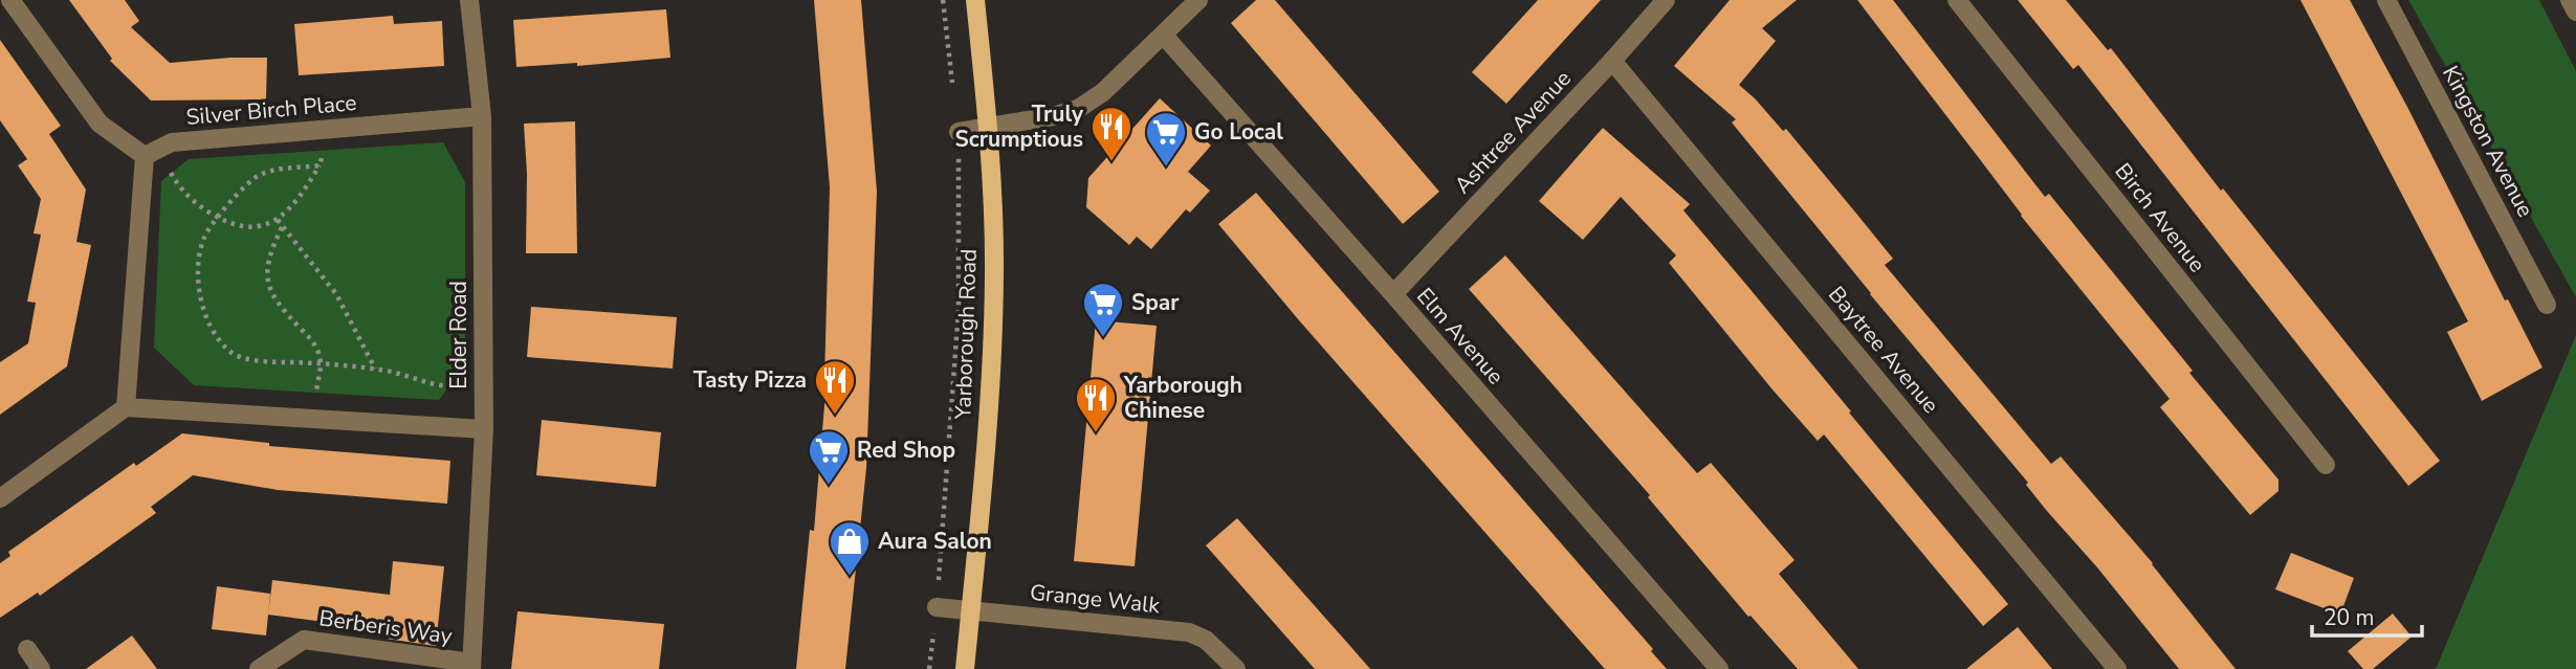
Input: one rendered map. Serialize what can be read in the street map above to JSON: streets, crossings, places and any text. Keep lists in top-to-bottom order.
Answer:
{
  "streets": {
    "main road": ["Yarborough Road"],
    "street": [
      "Silver Birch Place",
      "Ashtree Avenue",
      "Kingston Avenue",
      "Birch Avenue",
      "Elder Road",
      "Elm Avenue",
      "Baytree Avenue",
      "Grange Walk",
      "Berberis Way"
    ]
  },
  "crossings": [
    ["Silver Birch Place", "Elder Road"],
    ["Ashtree Avenue", "Elm Avenue"],
    ["Ashtree Avenue", "Baytree Avenue"],
    ["Yarborough Road", "Grange Walk"],
    ["Elder Road", "Berberis Way"]
  ],
  "places": {
    "restaurant": ["Truly Scrumptious", "Tasty Pizza", "Yarborough Chinese"],
    "supermarket": ["Go Local", "Spar", "Red Shop"],
    "shop": ["Aura Salon"]
  },
  "scale_bar": "20 m"
}
